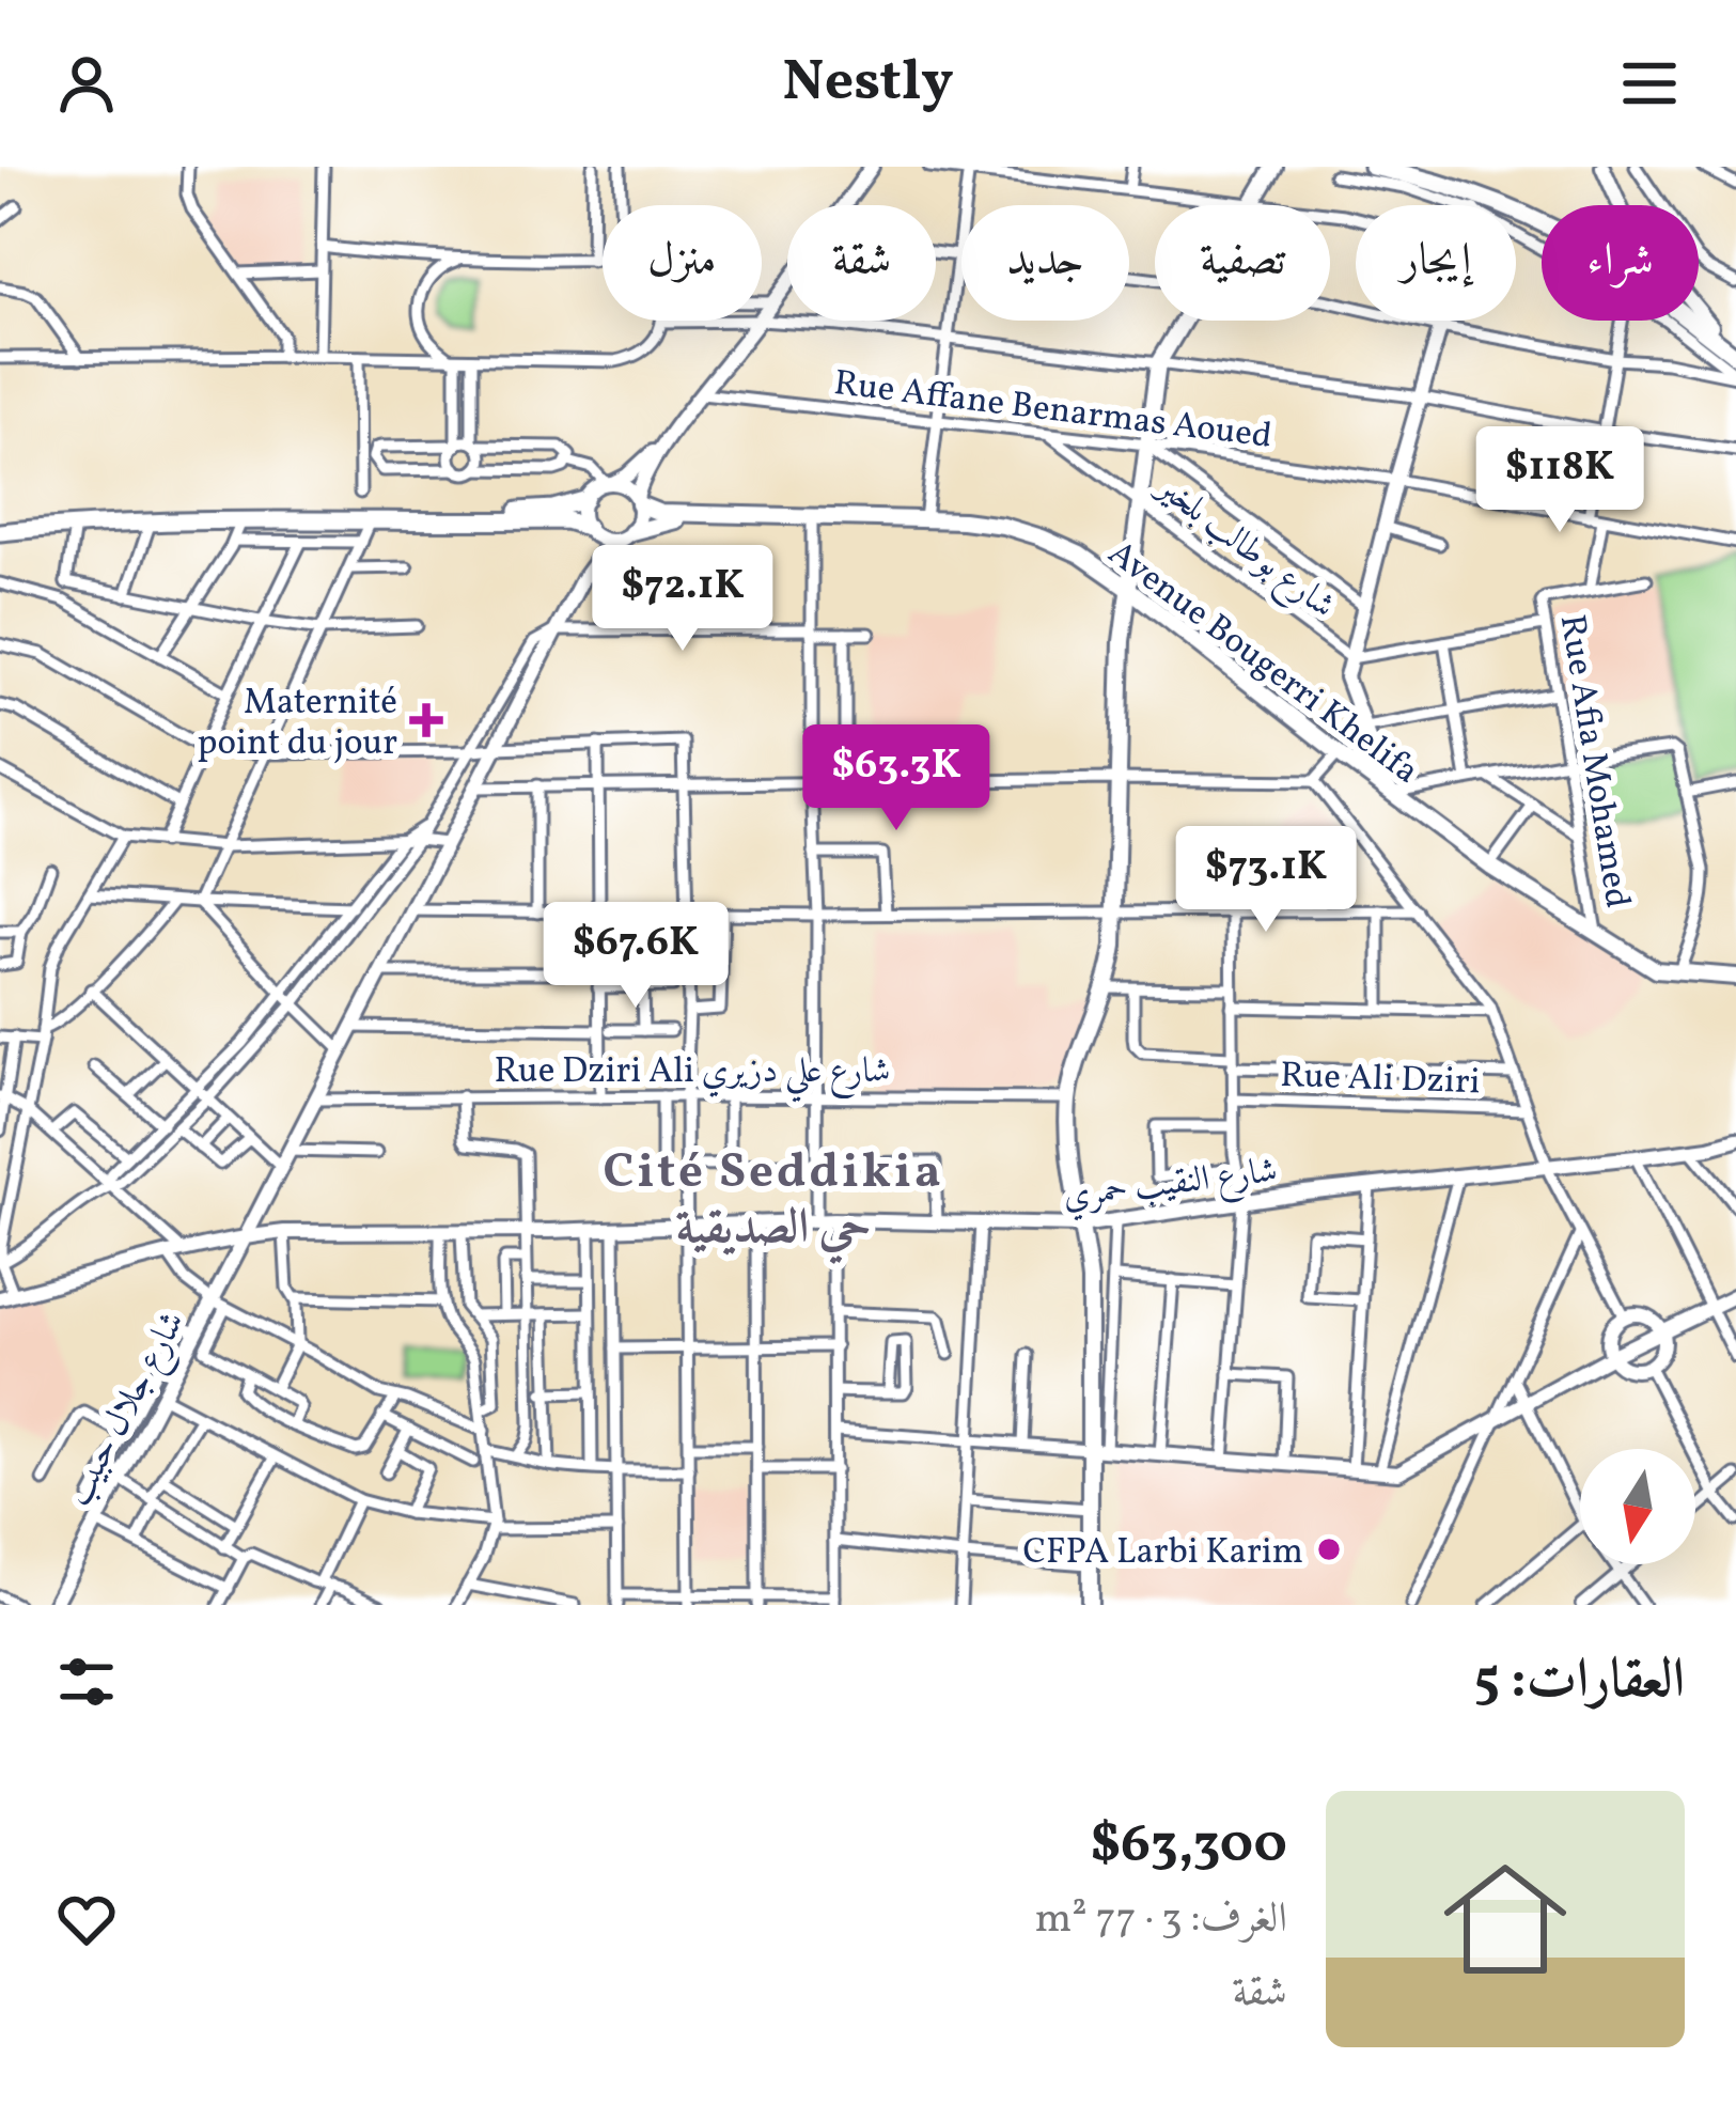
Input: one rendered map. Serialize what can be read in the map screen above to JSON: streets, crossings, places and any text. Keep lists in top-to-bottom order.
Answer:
{
  "streets": {
    "main road": ["Avenue Bougerri Khelifa"],
    "street": [
      "Rue Affane Benarmas Aoued",
      "شارع بوطالب بلخير",
      "Rue Afia Mohamed",
      "Rue Dziri Ali شارع علي دزيري",
      "Rue Ali Dziri",
      "شارع النقيب حمري",
      "شارع جلال حبيب"
    ]
  },
  "crossings": [
    ["Rue Affane Benarmas Aoued", "شارع بوطالب بلخير"],
    ["Avenue Bougerri Khelifa", "Rue Afia Mohamed"],
    ["Rue Dziri Ali شارع علي دزيري", "شارع جلال حبيب"],
    ["شارع النقيب حمري", "شارع جلال حبيب"]
  ],
  "districts": ["Cité Seddikia حي الصديقية"],
  "places": {
    "health": ["Maternité point du jour"],
    "other": ["CFPA Larbi Karim"]
  },
  "north": "bottom",
  "page": {
    "header": "Nestly",
    "chip": [
      "شراء",
      "إيجار",
      "تصفية",
      "جديد",
      "شقة",
      "منزل"
    ],
    "price": [
      "$118K",
      "$72.1K",
      "$63.3K",
      "$73.1K",
      "$67.6K"
    ],
    "heading": "العقارات: 5",
    "list": [
      {
        "name": "$63,300",
        "note": "الغرف: 3 · 77 m² · شقة"
      }
    ]
  }
}
